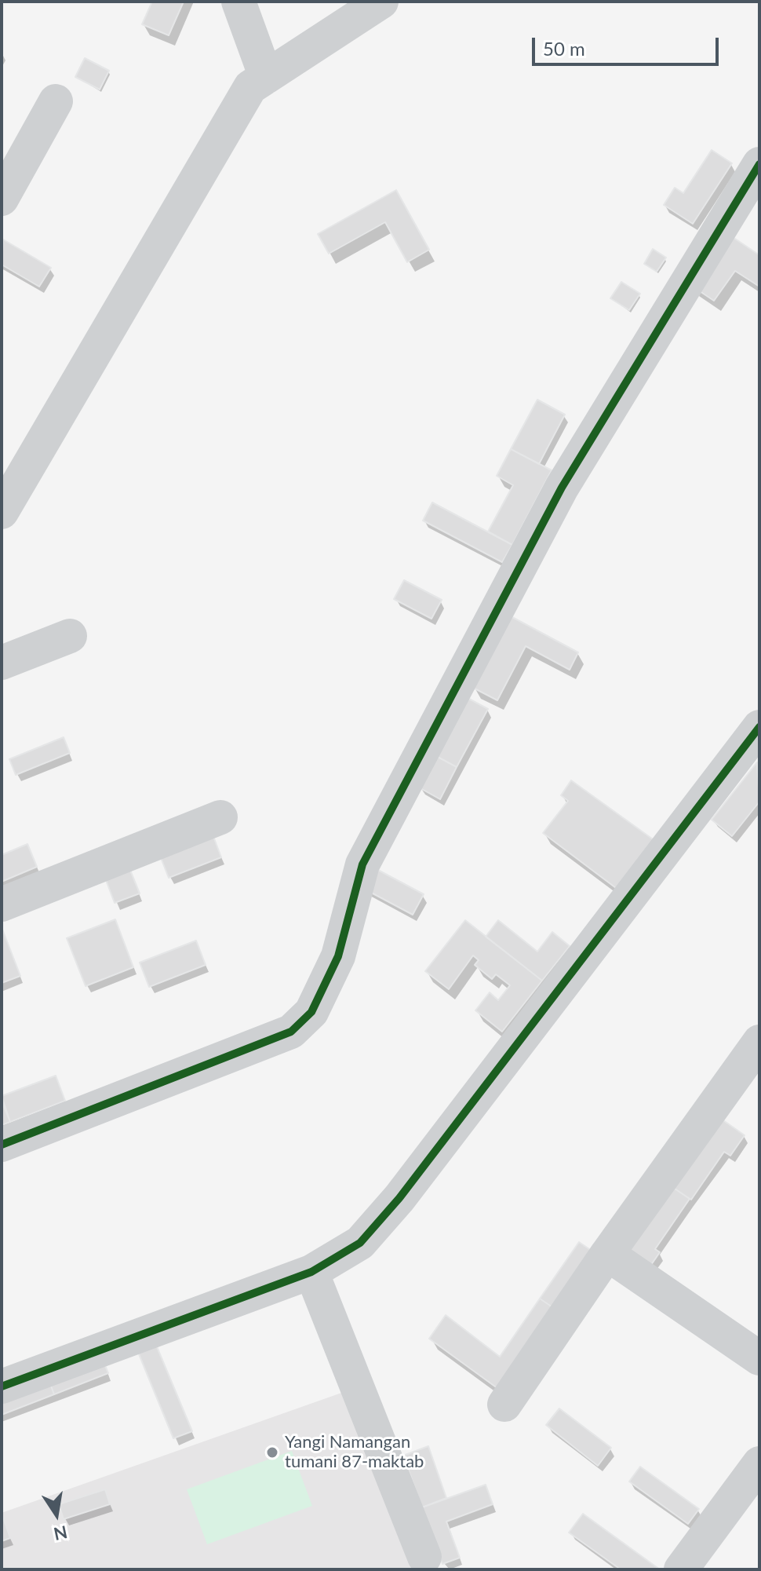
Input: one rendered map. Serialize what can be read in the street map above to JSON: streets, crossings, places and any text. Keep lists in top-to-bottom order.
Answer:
{
  "places": ["Yangi Namangan tumani 87-maktab"],
  "scale_bar": "50 m",
  "north": "bottom"
}
